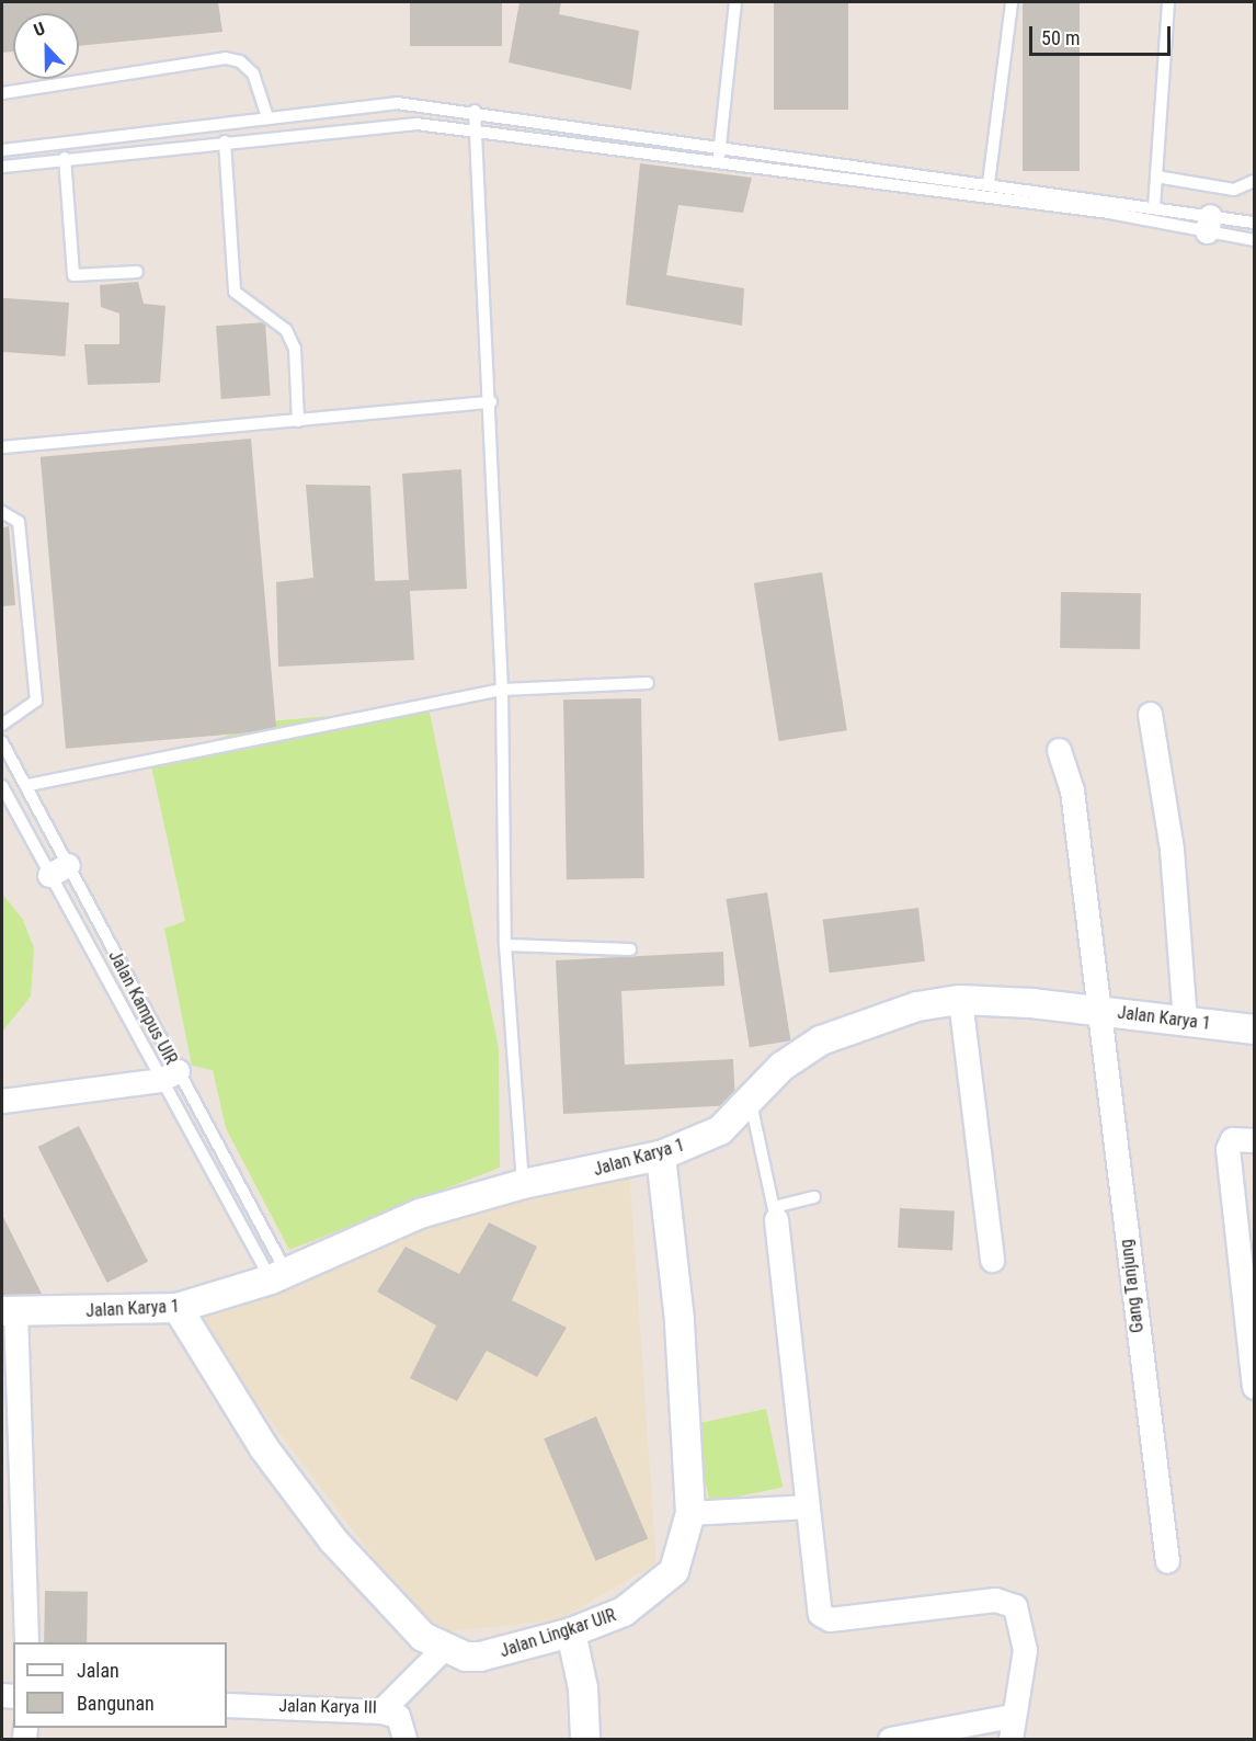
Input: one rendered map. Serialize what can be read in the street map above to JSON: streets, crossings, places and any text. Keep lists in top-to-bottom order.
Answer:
{
  "streets": {
    "street": [
      "Jalan Karya 1",
      "Gang Tanjung",
      "Jalan Lingkar UIR",
      "Jalan Karya III"
    ],
    "lane": ["Jalan Kampus UIR"]
  },
  "crossings": [
    ["Jalan Kampus UIR", "Jalan Karya 1"],
    ["Jalan Karya 1", "Gang Tanjung"],
    ["Jalan Karya 1", "Jalan Lingkar UIR"],
    ["Jalan Lingkar UIR", "Jalan Karya III"]
  ],
  "legend": ["Jalan", "Bangunan"],
  "scale_bar": "50 m",
  "north": "top"
}
